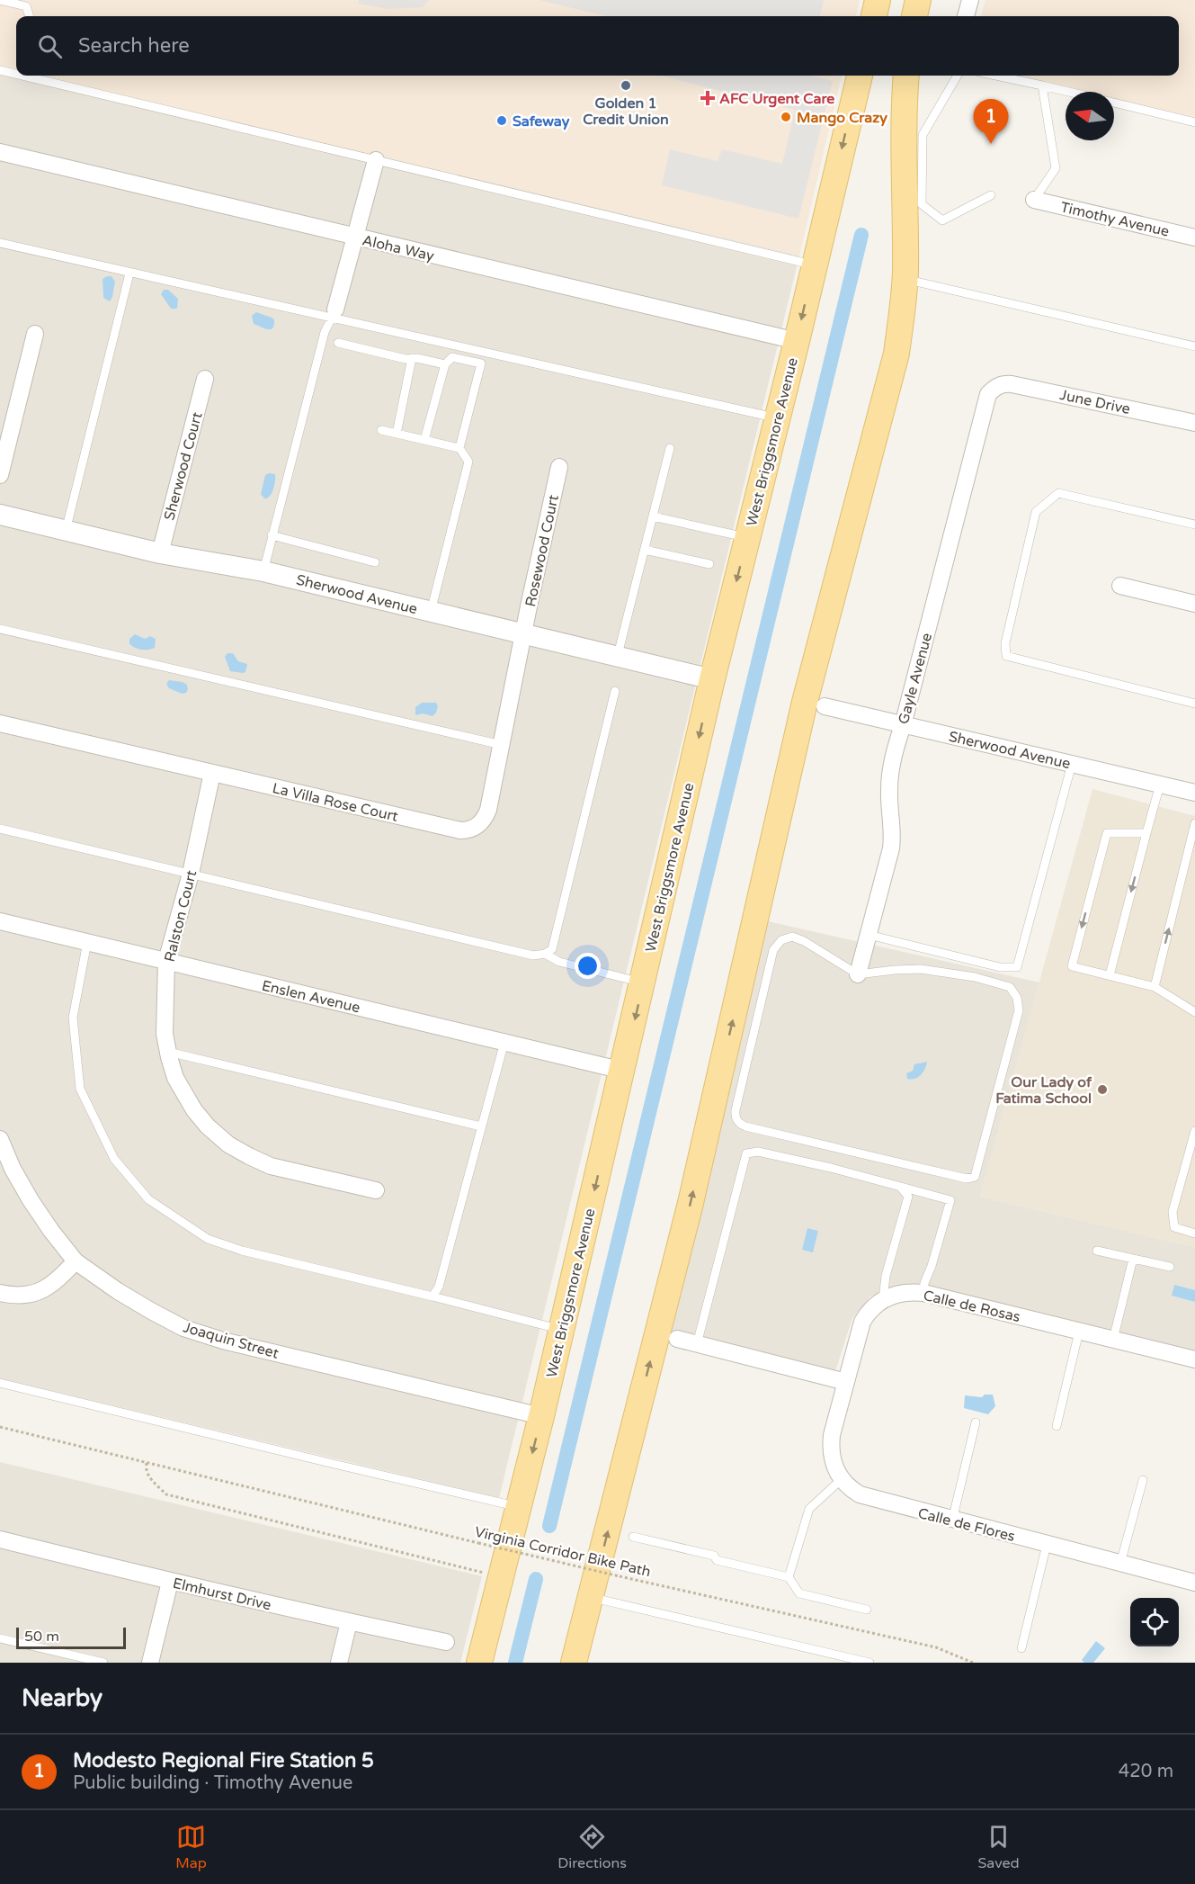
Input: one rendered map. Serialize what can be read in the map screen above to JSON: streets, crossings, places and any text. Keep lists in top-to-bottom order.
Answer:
{
  "streets": {
    "main road": ["West Briggsmore Avenue"],
    "street": [
      "Timothy Avenue",
      "Aloha Way",
      "June Drive",
      "Sherwood Court",
      "Rosewood Court",
      "Sherwood Avenue",
      "Gayle Avenue",
      "La Villa Rose Court",
      "Ralston Court",
      "Enslen Avenue",
      "Calle de Rosas",
      "Joaquin Street",
      "Calle de Flores",
      "Elmhurst Drive"
    ],
    "path": ["Virginia Corridor Bike Path"]
  },
  "crossings": [
    ["Aloha Way", "West Briggsmore Avenue"],
    ["June Drive", "Gayle Avenue"],
    ["West Briggsmore Avenue", "Sherwood Avenue"],
    ["West Briggsmore Avenue", "Enslen Avenue"],
    ["West Briggsmore Avenue", "Joaquin Street"],
    ["Sherwood Court", "Sherwood Avenue"],
    ["Rosewood Court", "Sherwood Avenue"],
    ["Rosewood Court", "La Villa Rose Court"],
    ["Sherwood Avenue", "Gayle Avenue"],
    ["Sherwood Avenue", "La Villa Rose Court"],
    ["La Villa Rose Court", "Ralston Court"],
    ["Ralston Court", "Enslen Avenue"]
  ],
  "places": {
    "other": [
      "Golden 1 Credit Union",
      "Mango Crazy",
      "Safeway",
      "Our Lady of Fatima School"
    ],
    "health": ["AFC Urgent Care"]
  },
  "scale_bar": "50 m",
  "north": "left",
  "page": {
    "search": "Search here",
    "pins": "1",
    "scale": "50 m",
    "heading": "Nearby",
    "list": [
      {
        "mark": "1",
        "name": "Modesto Regional Fire Station 5",
        "note": "Public building · Timothy Avenue",
        "value": "420 m"
      }
    ],
    "nav": ["Map", "Directions", "Saved"]
  }
}
